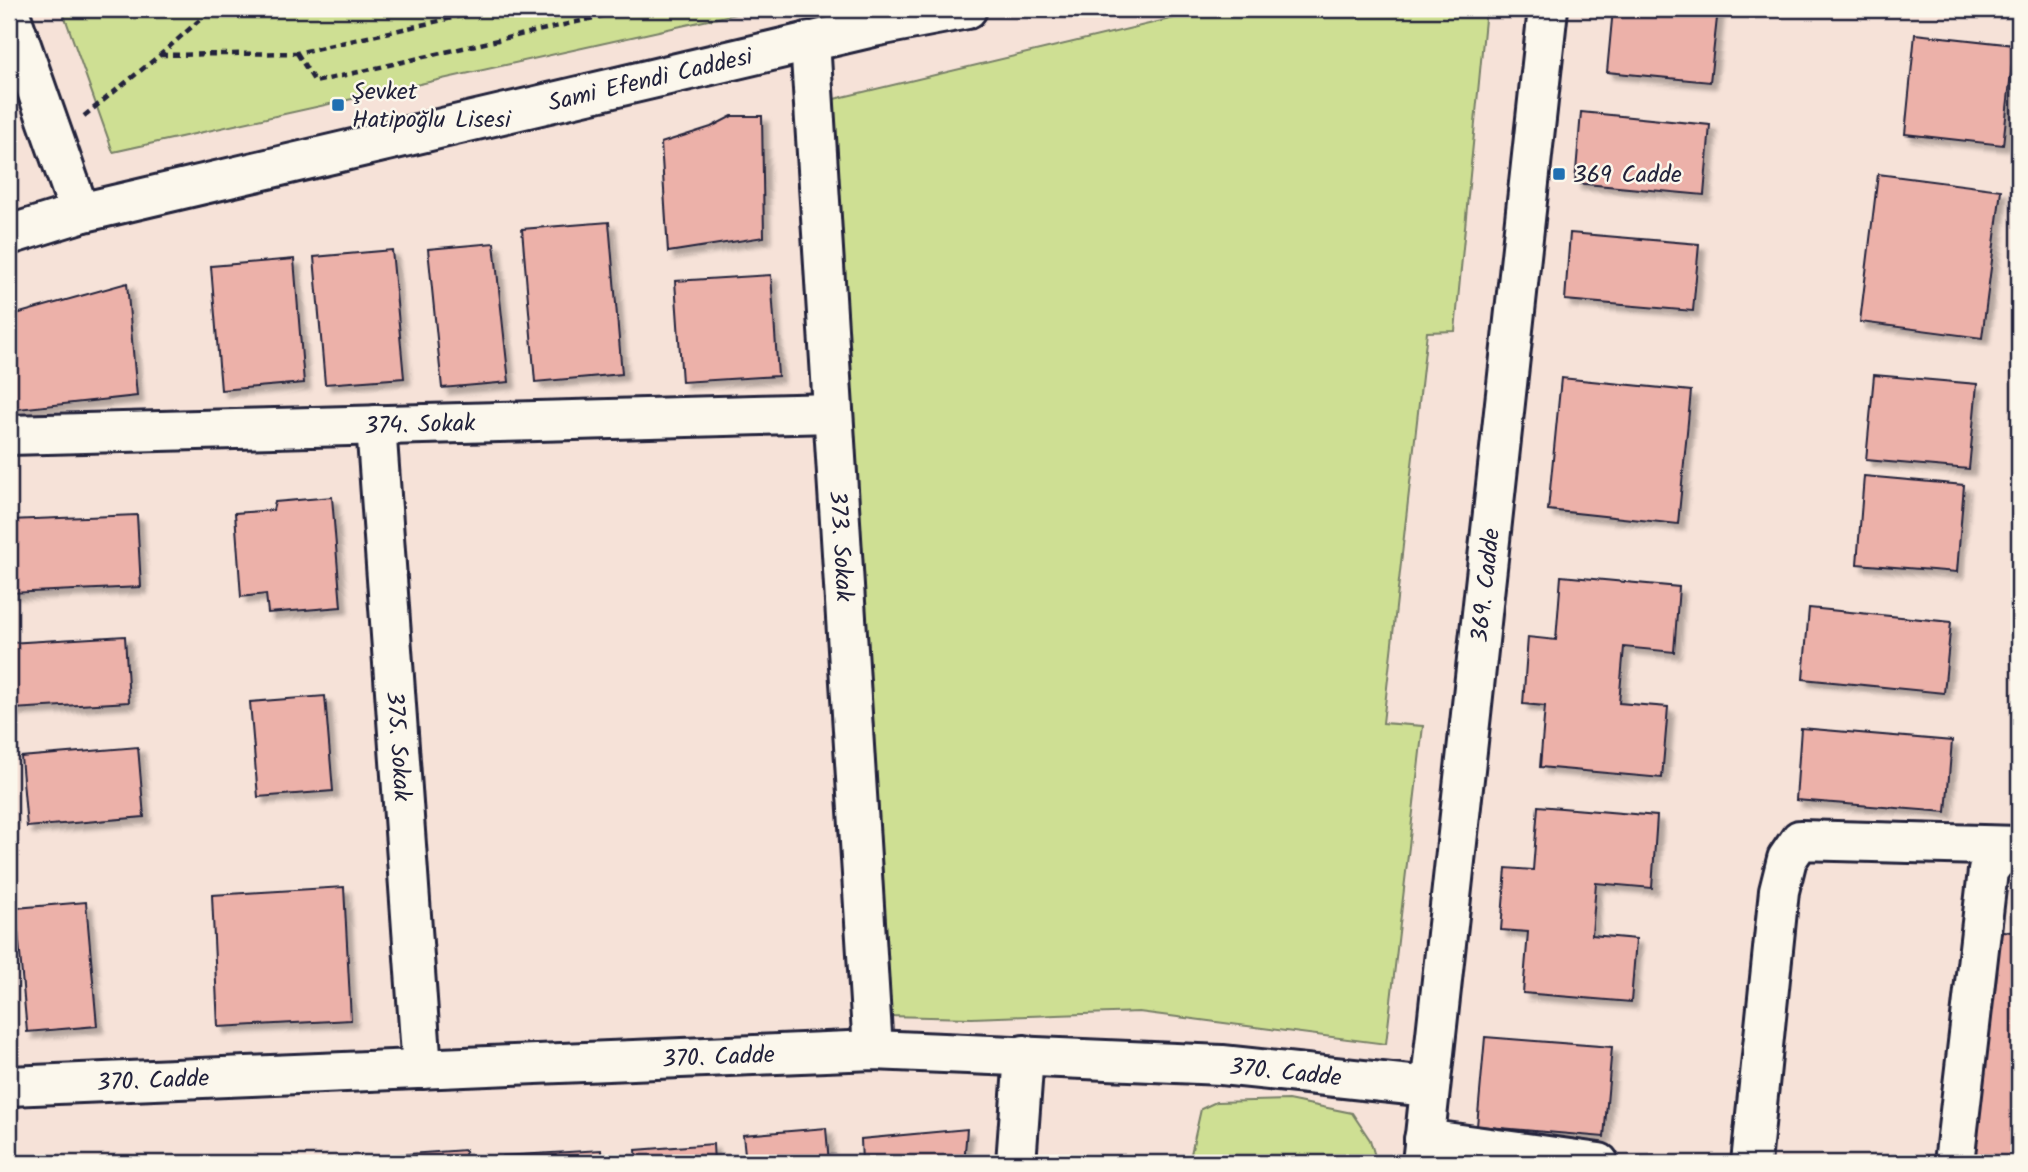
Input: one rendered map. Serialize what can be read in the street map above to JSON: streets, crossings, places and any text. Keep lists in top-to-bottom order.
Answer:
{
  "streets": {
    "street": [
      "Sami Efendi Caddesi",
      "374. Sokak",
      "373. Sokak",
      "369. Cadde",
      "375. Sokak",
      "370. Cadde"
    ]
  },
  "crossings": [
    ["Sami Efendi Caddesi", "373. Sokak"],
    ["374. Sokak", "373. Sokak"],
    ["374. Sokak", "375. Sokak"],
    ["373. Sokak", "370. Cadde"],
    ["369. Cadde", "370. Cadde"],
    ["375. Sokak", "370. Cadde"]
  ],
  "places": {
    "transit": ["Şevket Hatipoğlu Lisesi", "369 Cadde"]
  }
}
